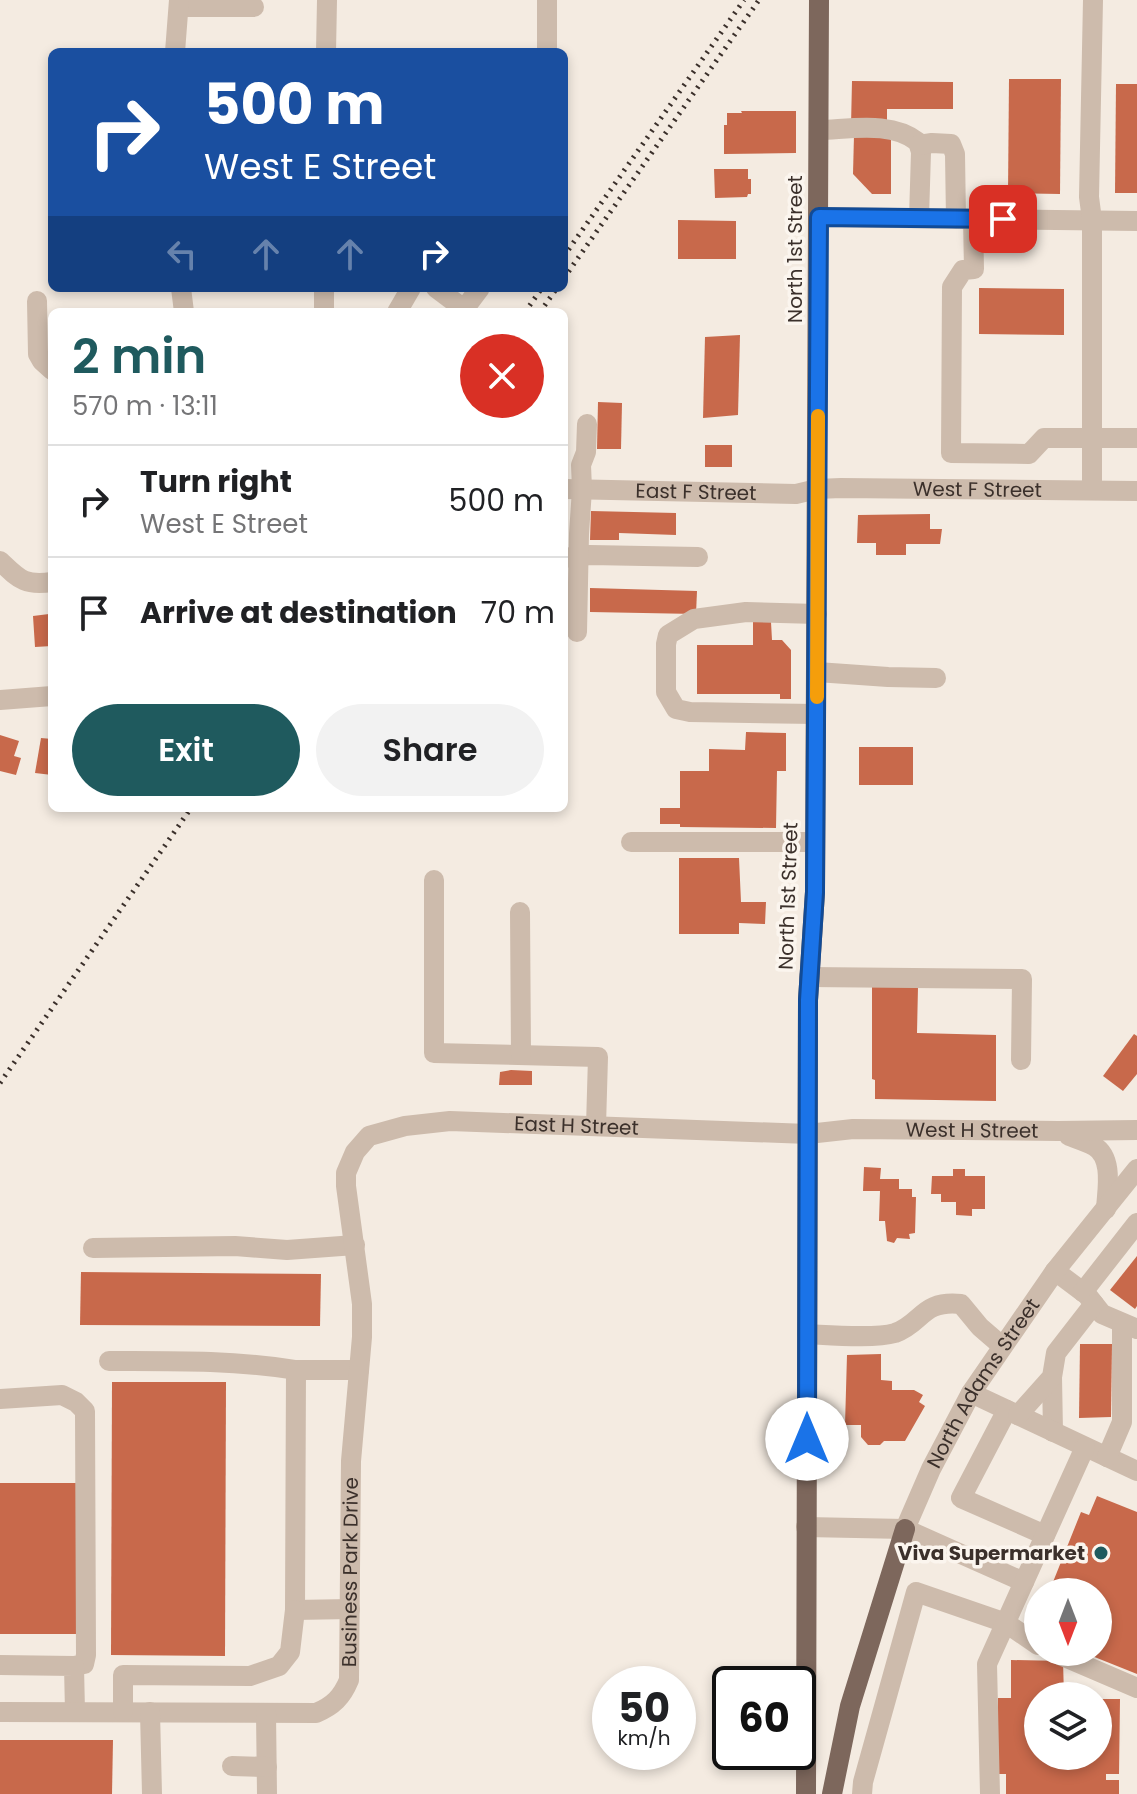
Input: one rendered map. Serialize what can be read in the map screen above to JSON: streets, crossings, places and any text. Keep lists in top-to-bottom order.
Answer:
{
  "streets": {
    "main road": ["North 1st Street"],
    "street": [
      "West F Street",
      "East F Street",
      "East H Street",
      "West H Street",
      "North Adams Street",
      "Business Park Drive"
    ]
  },
  "crossings": [
    ["North 1st Street", "West F Street"],
    ["North 1st Street", "East F Street"],
    ["North 1st Street", "East H Street"],
    ["North 1st Street", "West H Street"],
    ["West F Street", "East F Street"],
    ["East H Street", "West H Street"],
    ["East H Street", "Business Park Drive"]
  ],
  "places": ["Viva Supermarket"],
  "north": "bottom",
  "page": {
    "turn": ["500 m", "West E Street"],
    "heading": ["2 min", "570 m · 13:11"],
    "list": [
      {
        "name": "Turn right",
        "note": "West E Street",
        "value": "500 m"
      },
      {
        "name": "Arrive at destination",
        "value": "70 m"
      }
    ],
    "buttons": ["Exit", "Share"],
    "speed": "50 km/h",
    "limit": "60"
  }
}
